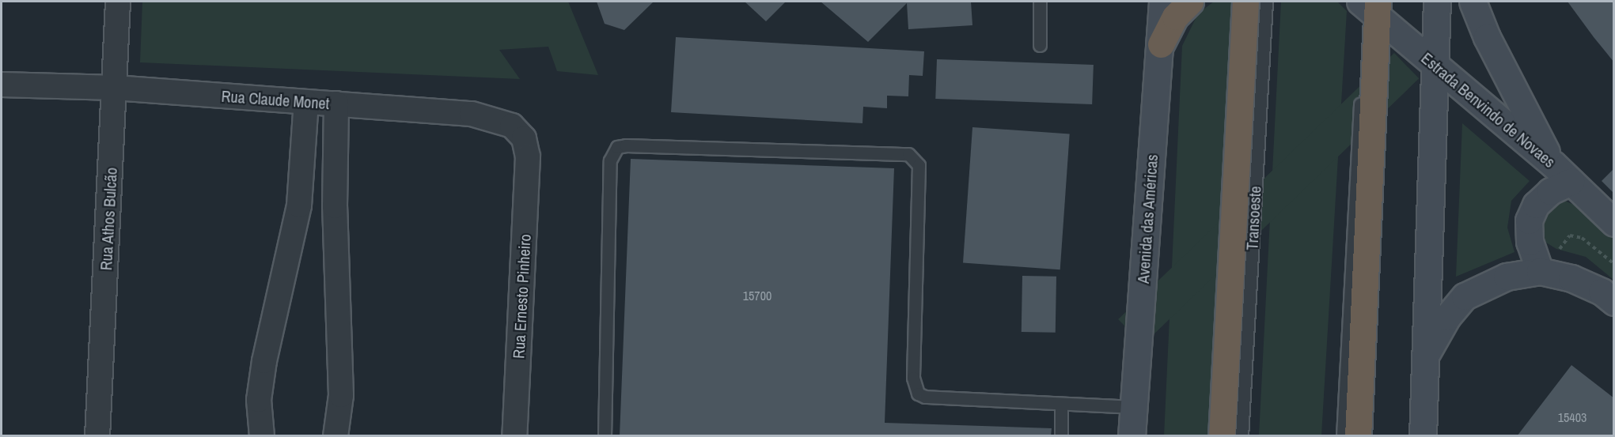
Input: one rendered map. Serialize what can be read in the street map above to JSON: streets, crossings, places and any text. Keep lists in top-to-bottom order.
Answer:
{
  "streets": {
    "main road": ["Estrada Benvindo de Novaes", "Avenida das Américas"],
    "street": ["Rua Claude Monet", "Rua Athos Bulcão", "Rua Ernesto Pinheiro"],
    "lane": ["Transoeste"]
  },
  "crossings": [
    ["Rua Claude Monet", "Rua Athos Bulcão"],
    ["Rua Claude Monet", "Rua Ernesto Pinheiro"]
  ],
  "house_numbers": ["15700", "15403"]
}
